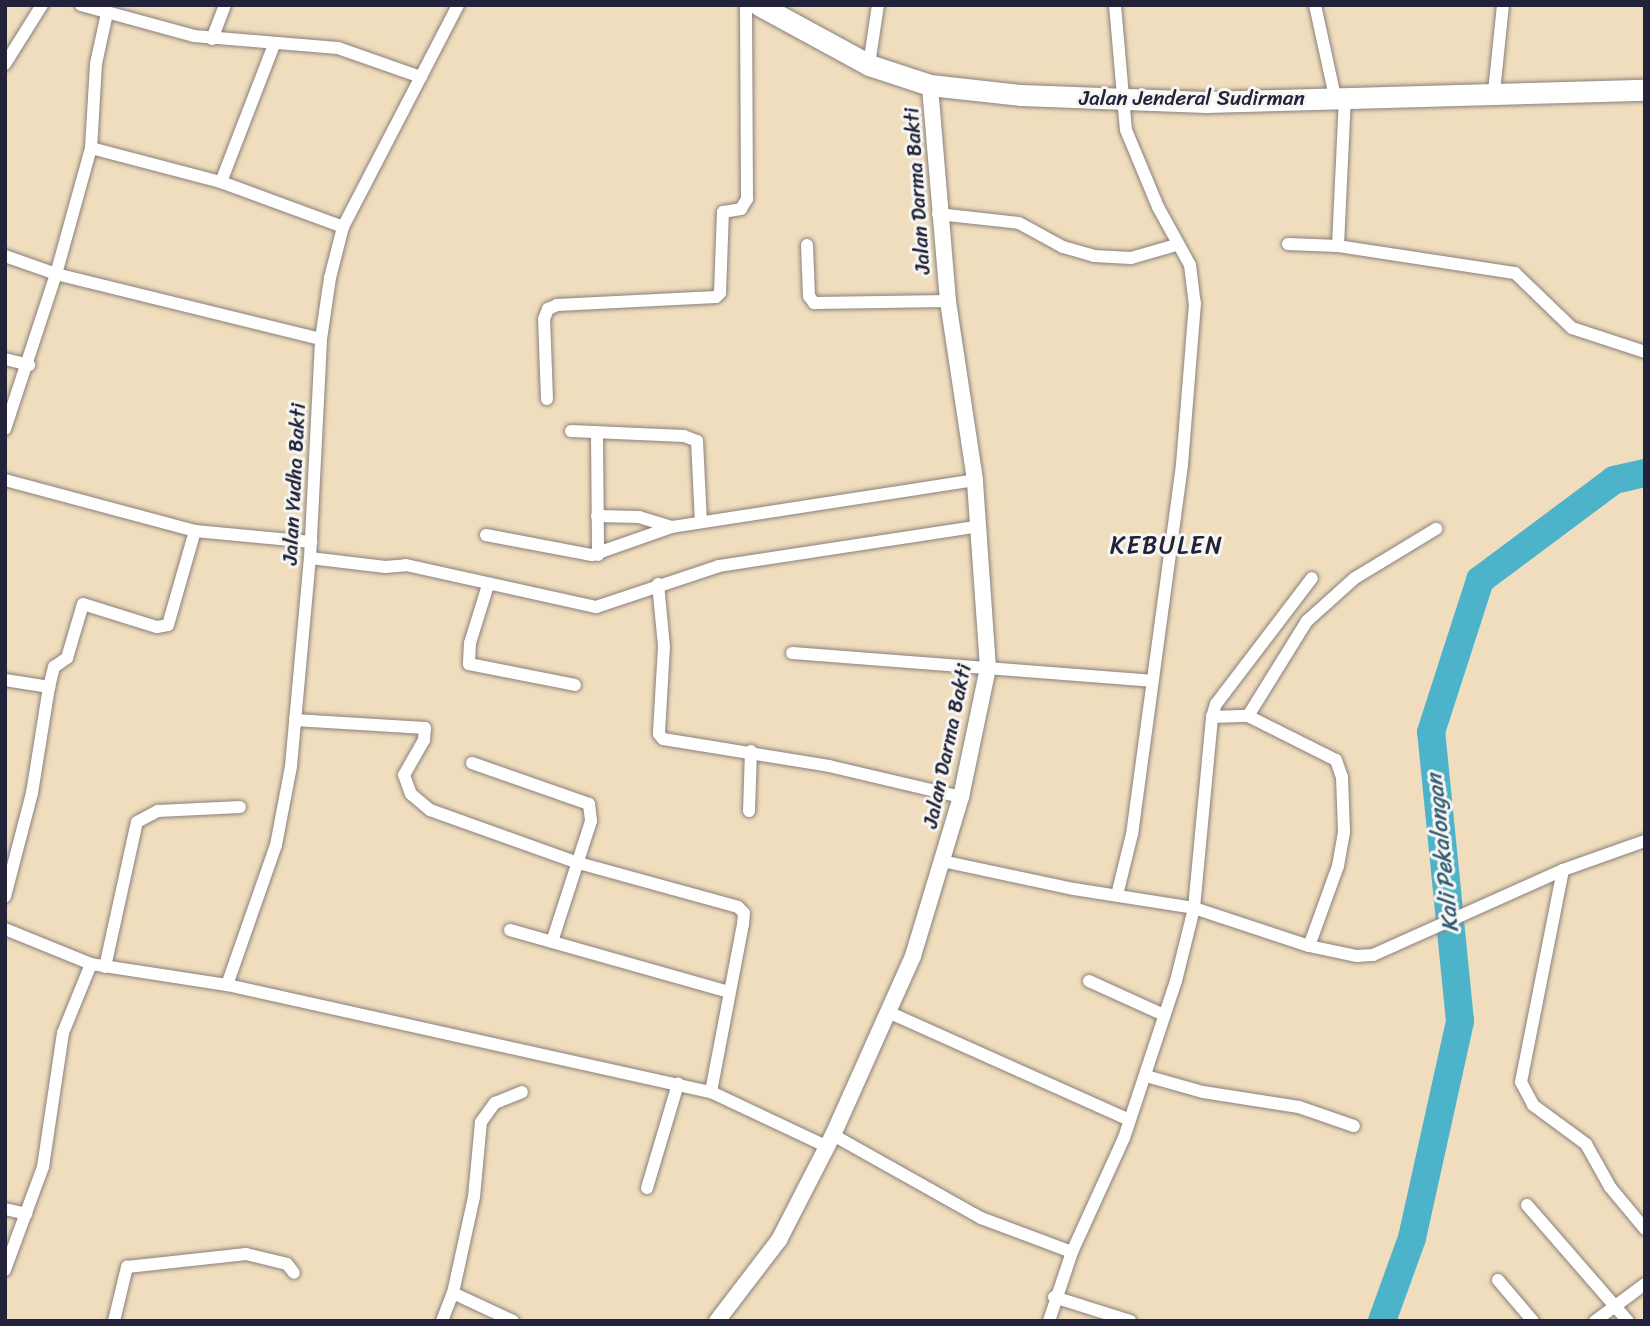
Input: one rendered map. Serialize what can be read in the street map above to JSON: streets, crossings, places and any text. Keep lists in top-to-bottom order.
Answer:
{
  "streets": {
    "highway": ["Jalan Jenderal Sudirman"],
    "street": ["Jalan Darma Bakti", "Jalan Yudha Bakti"]
  },
  "crossings": [
    ["Jalan Jenderal Sudirman", "Jalan Darma Bakti"]
  ],
  "districts": ["KEBULEN"],
  "water": ["Kali Pekalongan"]
}
